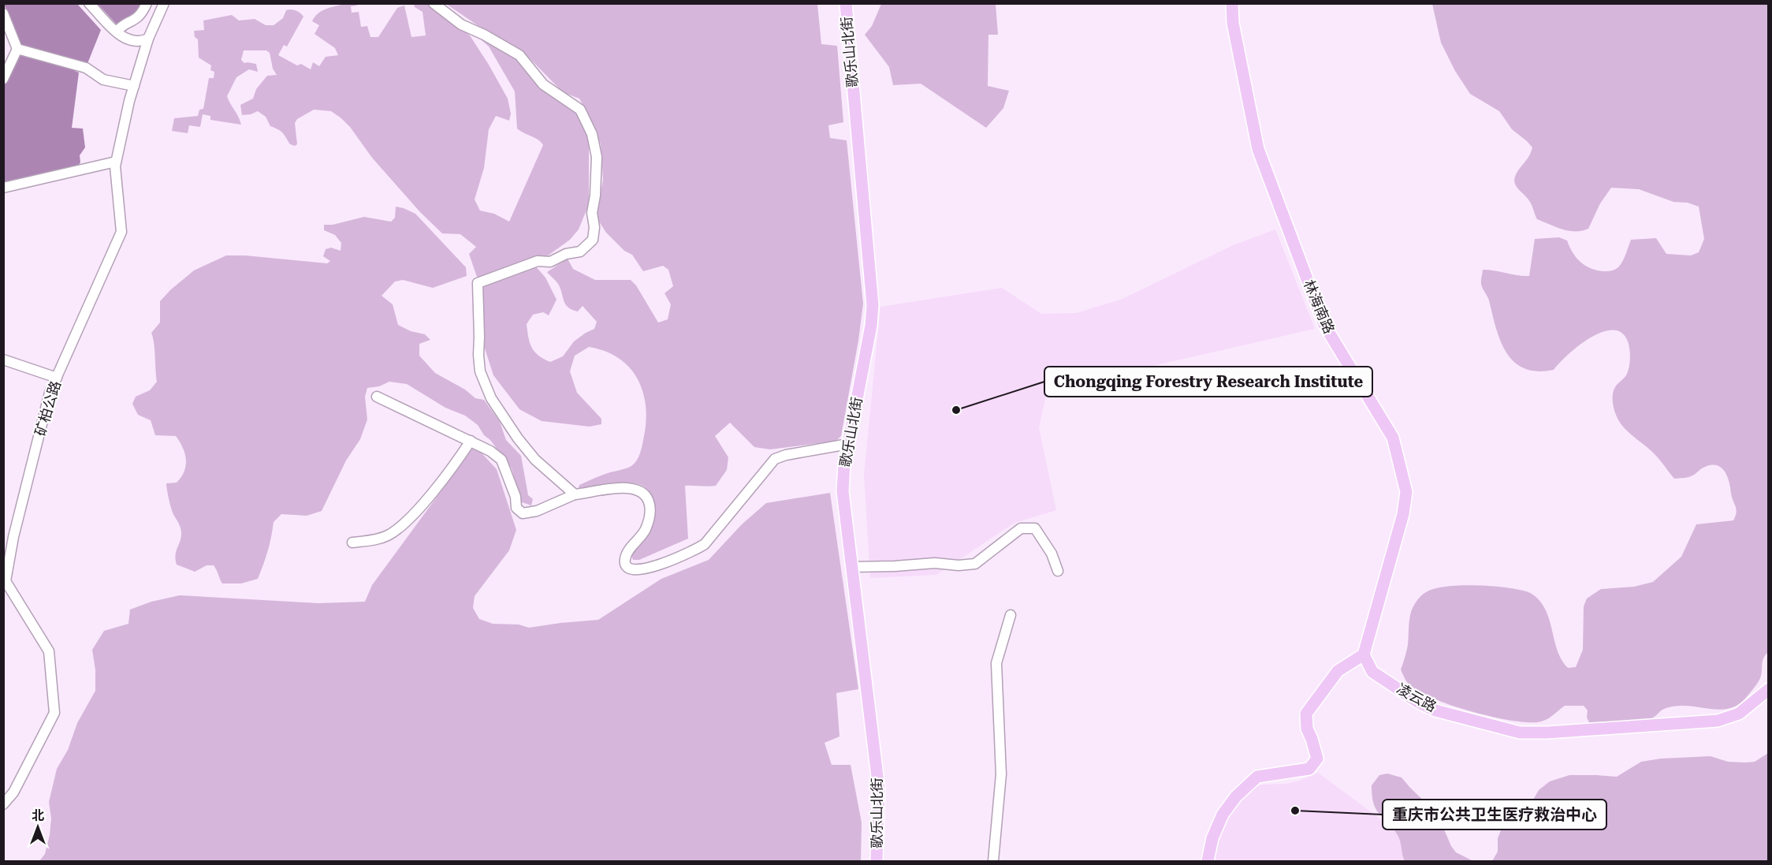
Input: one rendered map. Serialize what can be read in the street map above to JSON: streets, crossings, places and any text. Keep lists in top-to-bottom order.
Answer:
{
  "streets": {
    "main road": ["歌乐山北街", "林海南路", "凌云路"],
    "street": ["矿柏公路"]
  },
  "crossings": [
    ["林海南路", "凌云路"]
  ],
  "places": ["Chongqing Forestry Research Institute", "重庆市公共卫生医疗救治中心"],
  "north": "top"
}
